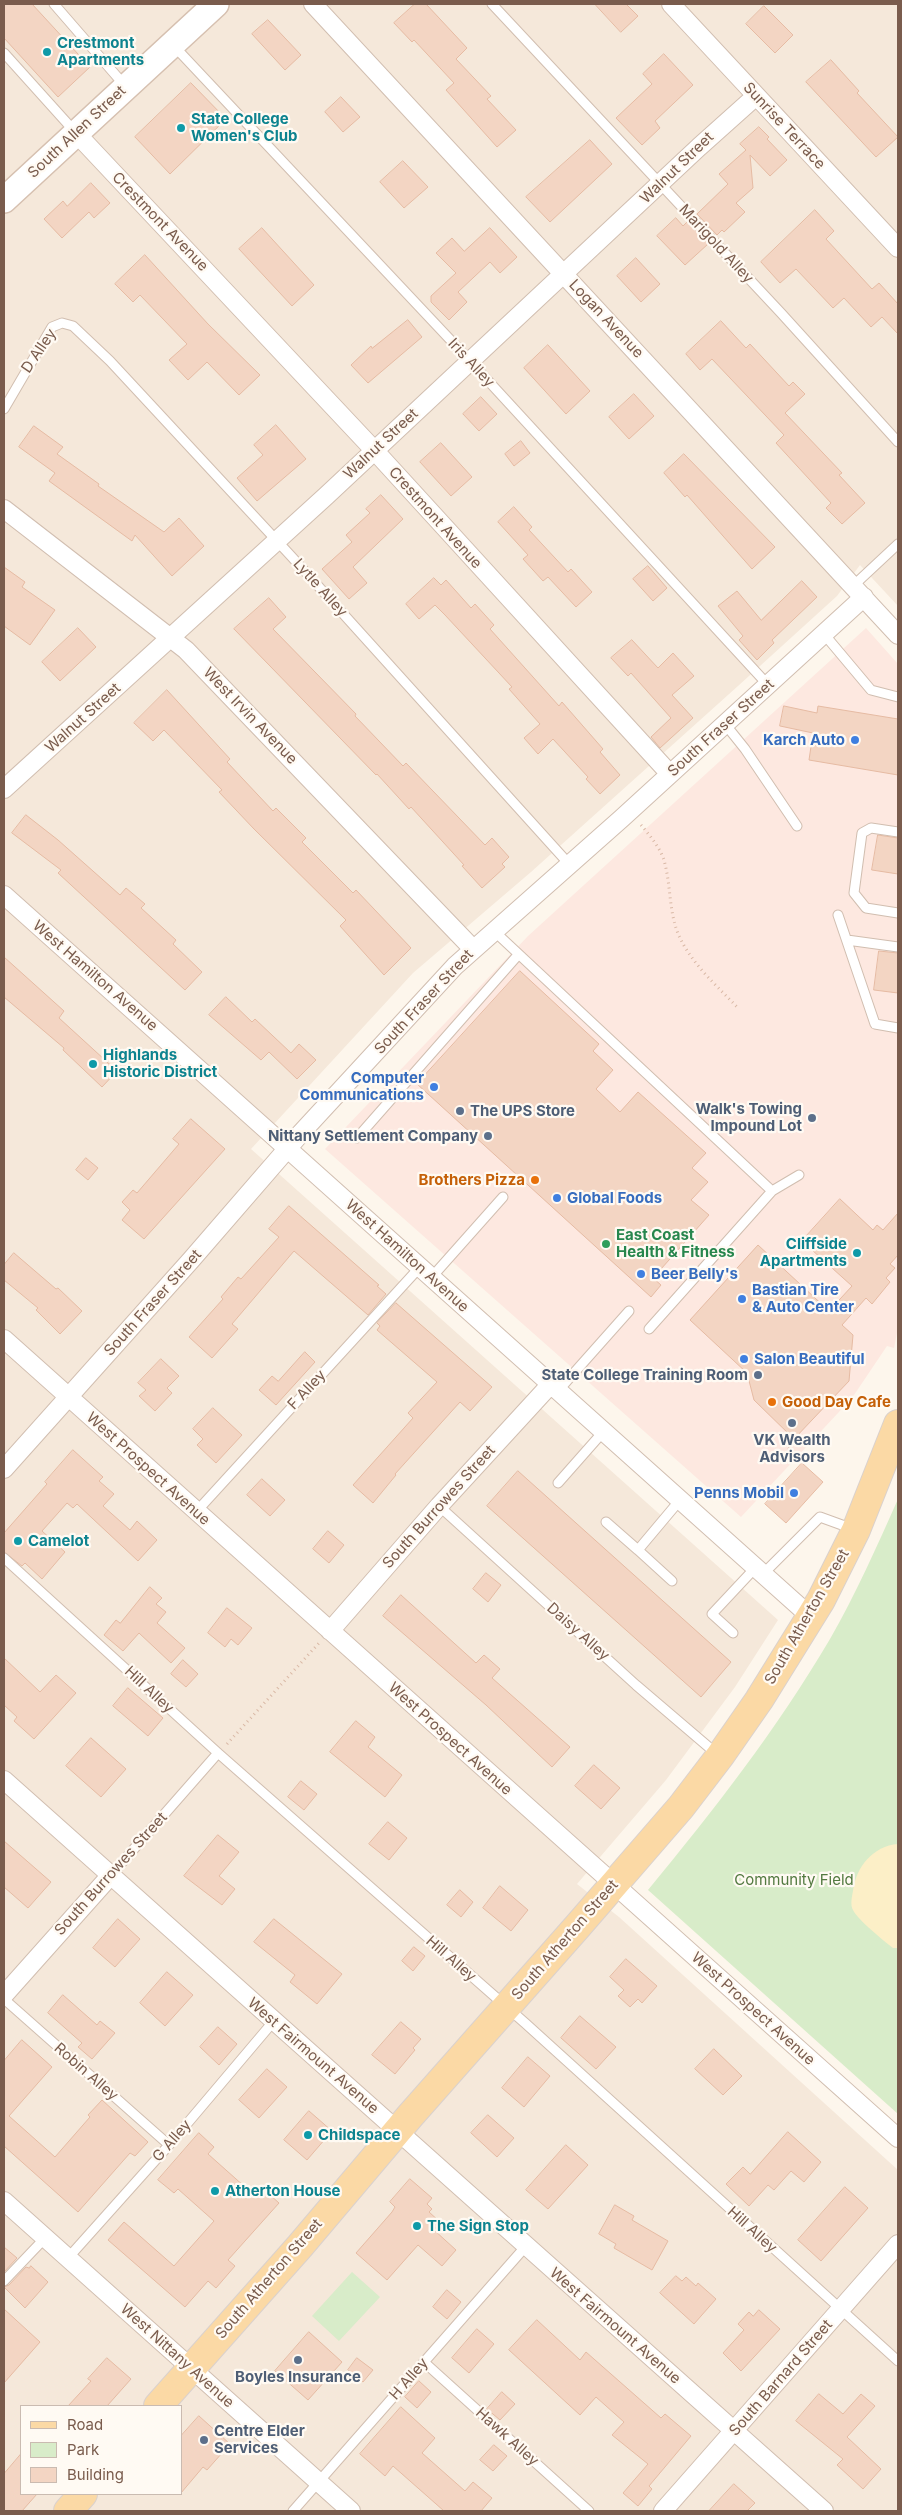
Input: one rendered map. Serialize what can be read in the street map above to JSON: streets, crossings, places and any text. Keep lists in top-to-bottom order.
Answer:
{
  "streets": {
    "main road": ["South Atherton Street"],
    "street": [
      "Sunrise Terrace",
      "South Allen Street",
      "Walnut Street",
      "Crestmont Avenue",
      "Logan Avenue",
      "West Irvin Avenue",
      "South Fraser Street",
      "West Hamilton Avenue",
      "West Prospect Avenue",
      "South Burrowes Street",
      "West Fairmount Avenue",
      "West Nittany Avenue",
      "South Barnard Street"
    ],
    "lane": [
      "Marigold Alley",
      "D Alley",
      "Iris Alley",
      "Lytle Alley",
      "F Alley",
      "Daisy Alley",
      "Hill Alley",
      "Robin Alley",
      "G Alley",
      "H Alley",
      "Hawk Alley"
    ]
  },
  "crossings": [
    ["Sunrise Terrace", "Walnut Street"],
    ["South Allen Street", "Crestmont Avenue"],
    ["South Allen Street", "Iris Alley"],
    ["Walnut Street", "Crestmont Avenue"],
    ["Walnut Street", "Marigold Alley"],
    ["Walnut Street", "Logan Avenue"],
    ["Walnut Street", "Iris Alley"],
    ["Walnut Street", "Lytle Alley"],
    ["Walnut Street", "West Irvin Avenue"],
    ["Crestmont Avenue", "South Fraser Street"],
    ["Logan Avenue", "South Fraser Street"],
    ["D Alley", "Lytle Alley"],
    ["Iris Alley", "South Fraser Street"],
    ["Lytle Alley", "South Fraser Street"],
    ["West Irvin Avenue", "South Fraser Street"],
    ["South Fraser Street", "West Hamilton Avenue"],
    ["South Fraser Street", "West Prospect Avenue"],
    ["West Hamilton Avenue", "F Alley"],
    ["West Hamilton Avenue", "South Burrowes Street"],
    ["West Hamilton Avenue", "South Atherton Street"],
    ["F Alley", "West Prospect Avenue"],
    ["West Prospect Avenue", "South Burrowes Street"],
    ["West Prospect Avenue", "South Atherton Street"],
    ["South Burrowes Street", "Daisy Alley"],
    ["South Burrowes Street", "Hill Alley"],
    ["South Burrowes Street", "West Fairmount Avenue"],
    ["South Atherton Street", "Daisy Alley"],
    ["South Atherton Street", "Hill Alley"],
    ["South Atherton Street", "West Fairmount Avenue"],
    ["South Atherton Street", "West Nittany Avenue"],
    ["Hill Alley", "South Barnard Street"],
    ["West Fairmount Avenue", "G Alley"],
    ["West Fairmount Avenue", "South Barnard Street"],
    ["West Fairmount Avenue", "H Alley"],
    ["Robin Alley", "G Alley"],
    ["G Alley", "West Nittany Avenue"],
    ["West Nittany Avenue", "H Alley"],
    ["H Alley", "Hawk Alley"]
  ],
  "parks": ["Community Field"],
  "places": [
    "Crestmont Apartments",
    "State College Women's Club",
    "Karch Auto",
    "Highlands Historic District",
    "Computer Communications",
    "The UPS Store",
    "Walk's Towing Impound Lot",
    "Nittany Settlement Company",
    "Brothers Pizza",
    "Global Foods",
    "East Coast Health & Fitness",
    "Cliffside Apartments",
    "Beer Belly's",
    "Bastian Tire & Auto Center",
    "Salon Beautiful",
    "State College Training Room",
    "Good Day Cafe",
    "VK Wealth Advisors",
    "Penns Mobil",
    "Camelot",
    "Childspace",
    "Atherton House",
    "The Sign Stop",
    "Boyles Insurance",
    "Centre Elder Services"
  ],
  "legend": ["Road", "Park", "Building"]
}
